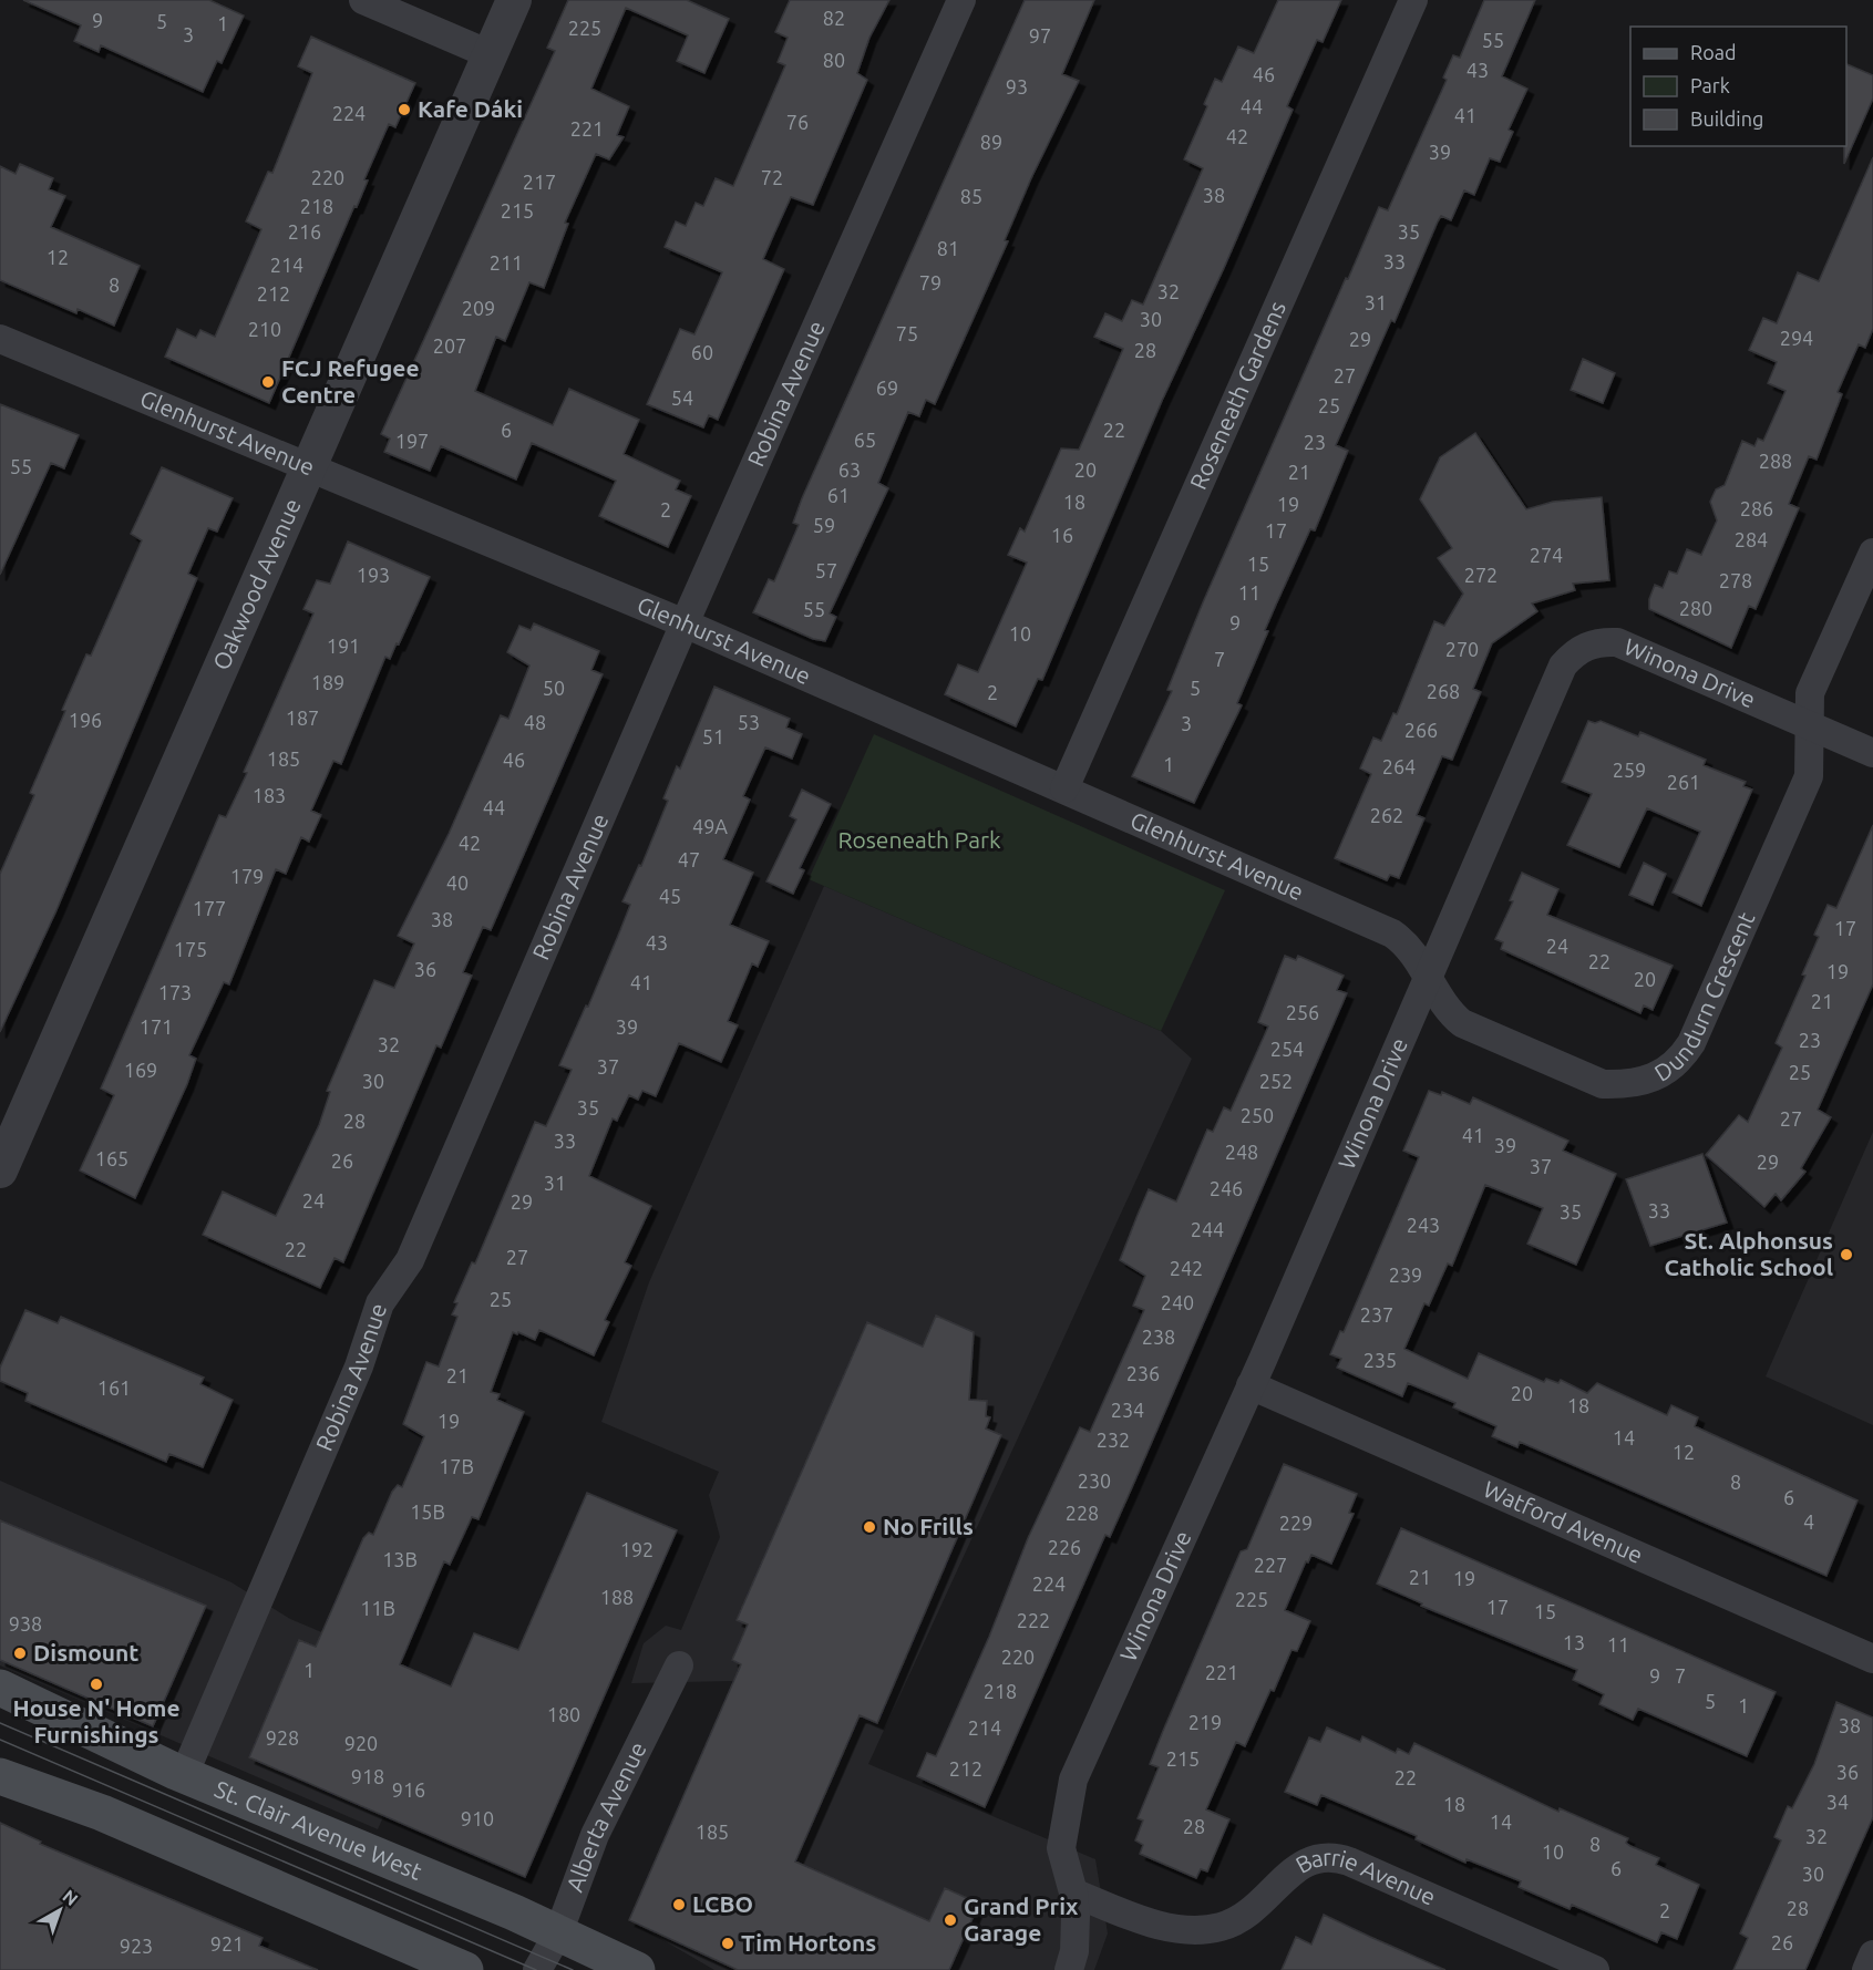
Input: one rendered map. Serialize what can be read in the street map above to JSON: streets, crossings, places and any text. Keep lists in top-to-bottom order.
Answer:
{
  "streets": {
    "main road": ["St. Clair Avenue West"],
    "street": [
      "Robina Avenue",
      "Roseneath Gardens",
      "Glenhurst Avenue",
      "Oakwood Avenue",
      "Winona Drive",
      "Dundurn Crescent",
      "Watford Avenue",
      "Alberta Avenue",
      "Barrie Avenue"
    ]
  },
  "crossings": [
    ["Robina Avenue", "Glenhurst Avenue"],
    ["Robina Avenue", "St. Clair Avenue West"],
    ["Roseneath Gardens", "Glenhurst Avenue"],
    ["Glenhurst Avenue", "Oakwood Avenue"],
    ["Glenhurst Avenue", "Winona Drive"],
    ["Glenhurst Avenue", "Dundurn Crescent"],
    ["Winona Drive", "Dundurn Crescent"],
    ["Winona Drive", "Watford Avenue"],
    ["Winona Drive", "Barrie Avenue"],
    ["Alberta Avenue", "St. Clair Avenue West"]
  ],
  "parks": ["Roseneath Park"],
  "places": [
    "Kafe Dáki",
    "FCJ Refugee Centre",
    "St. Alphonsus Catholic School",
    "No Frills",
    "Dismount",
    "House N' Home Furnishings",
    "LCBO",
    "Grand Prix Garage",
    "Tim Hortons"
  ],
  "house_numbers": [
    "82",
    "9",
    "5",
    "1",
    "225",
    "3",
    "97",
    "55",
    "80",
    "43",
    "46",
    "93",
    "44",
    "224",
    "41",
    "76",
    "221",
    "42",
    "89",
    "39",
    "220",
    "72",
    "217",
    "38",
    "85",
    "218",
    "215",
    "216",
    "35",
    "81",
    "12",
    "33",
    "211",
    "214",
    "79",
    "8",
    "32",
    "212",
    "31",
    "209",
    "30",
    "210",
    "75",
    "294",
    "29",
    "207",
    "28",
    "60",
    "27",
    "69",
    "54",
    "25",
    "6",
    "22",
    "65",
    "197",
    "23",
    "288",
    "55",
    "63",
    "20",
    "21",
    "61",
    "18",
    "19",
    "286",
    "2",
    "59",
    "17",
    "16",
    "284",
    "274",
    "15",
    "57",
    "193",
    "272",
    "278",
    "11",
    "280",
    "55",
    "9",
    "10",
    "191",
    "270",
    "7",
    "189",
    "50",
    "5",
    "268",
    "2",
    "187",
    "196",
    "48",
    "53",
    "3",
    "266",
    "51",
    "185",
    "46",
    "1",
    "264",
    "259",
    "261",
    "183",
    "44",
    "262",
    "49A",
    "42",
    "47",
    "179",
    "40",
    "45",
    "177",
    "38",
    "17",
    "43",
    "24",
    "175",
    "22",
    "36",
    "19",
    "20",
    "41",
    "173",
    "21",
    "256",
    "171",
    "39",
    "23",
    "32",
    "254",
    "37",
    "169",
    "25",
    "30",
    "252",
    "35",
    "250",
    "27",
    "28",
    "41",
    "33",
    "39",
    "248",
    "165",
    "26",
    "29",
    "37",
    "31",
    "246",
    "24",
    "29",
    "33",
    "35",
    "243",
    "244",
    "22",
    "27",
    "242",
    "239",
    "25",
    "240",
    "237",
    "238",
    "235",
    "236",
    "21",
    "161",
    "20",
    "18",
    "234",
    "19",
    "14",
    "232",
    "12",
    "17B",
    "230",
    "8",
    "6",
    "15B",
    "228",
    "4",
    "229",
    "226",
    "192",
    "13B",
    "227",
    "21",
    "19",
    "224",
    "188",
    "225",
    "17",
    "11B",
    "15",
    "222",
    "938",
    "13",
    "11",
    "220",
    "1",
    "221",
    "9",
    "7",
    "218",
    "5",
    "1",
    "180",
    "219",
    "38",
    "214",
    "928",
    "920",
    "215",
    "212",
    "36",
    "918",
    "22",
    "916",
    "34",
    "18",
    "910",
    "14",
    "28",
    "185",
    "32",
    "8",
    "10",
    "6",
    "30",
    "28",
    "2",
    "26",
    "921",
    "923"
  ],
  "legend": ["Road", "Park", "Building"],
  "north": "top right"
}
